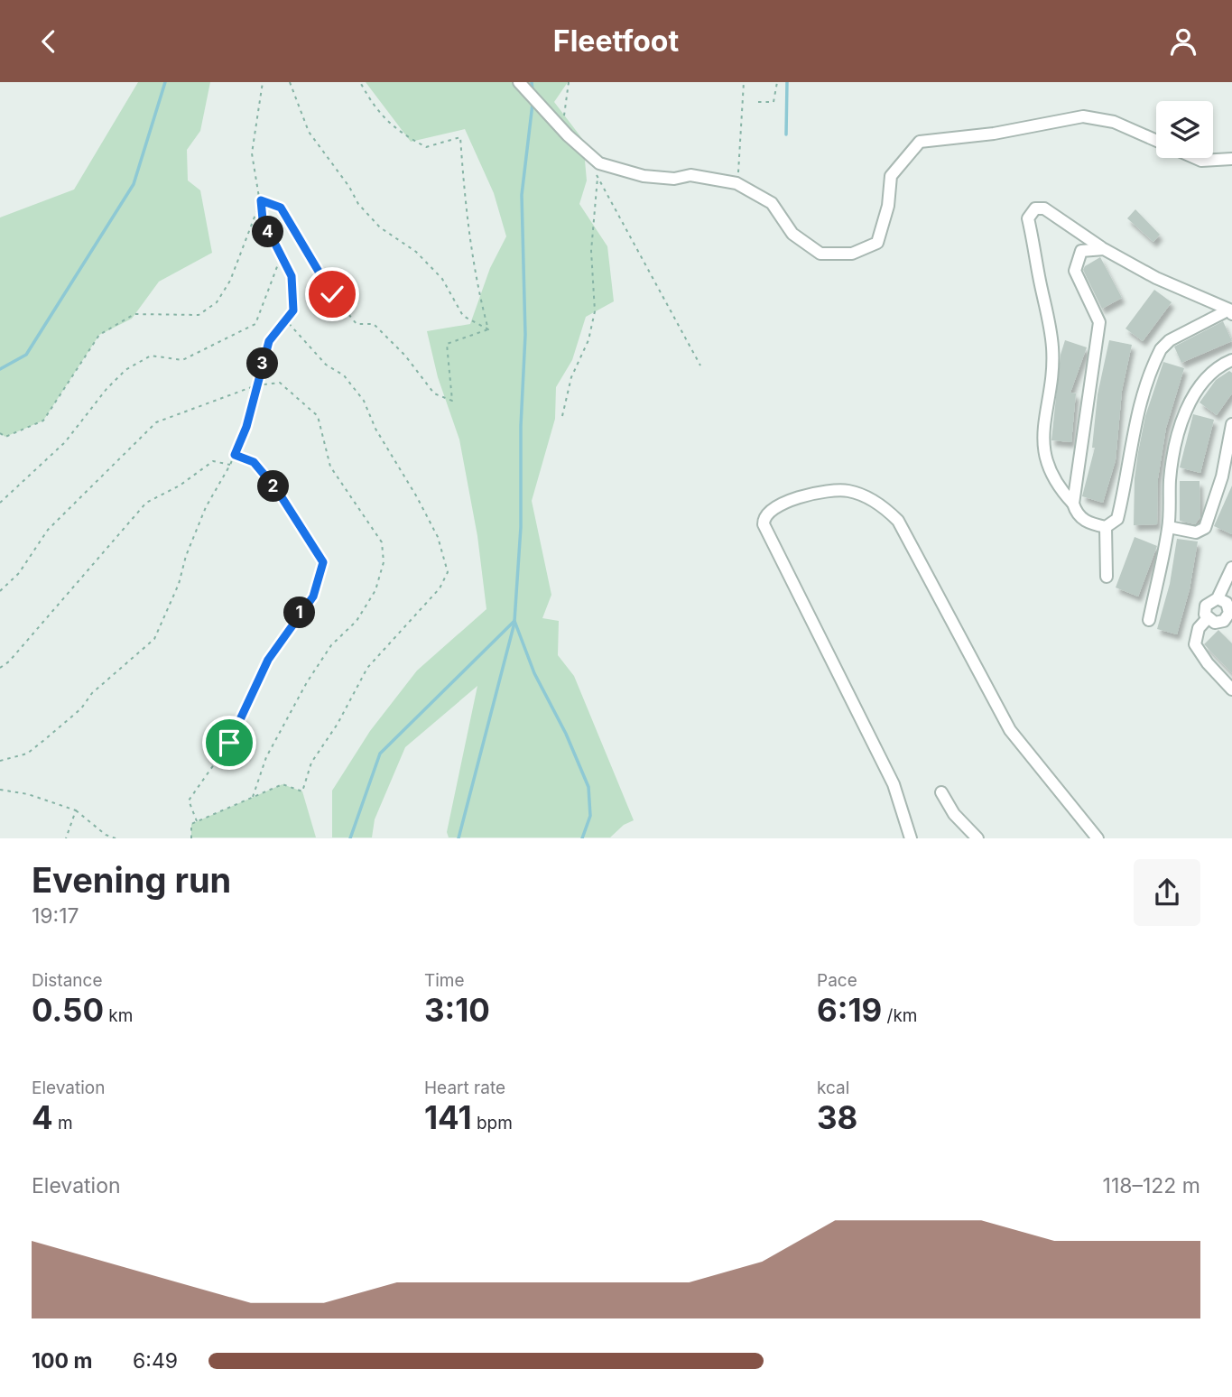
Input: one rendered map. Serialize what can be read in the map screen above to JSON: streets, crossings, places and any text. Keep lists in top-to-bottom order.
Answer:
{
  "page": {
    "header": "Fleetfoot",
    "pins": [
      "4",
      "3",
      "2",
      "1"
    ],
    "heading": ["Evening run", "19:17"],
    "stats": [
      ["Distance", "0.50 km"],
      ["Time", "3:10"],
      ["Pace", "6:19 /km"],
      ["Elevation", "4 m"],
      ["Heart rate", "141 bpm"],
      ["kcal", "38"]
    ],
    "chart": ["Elevation", "118–122 m"],
    "list": [
      {
        "name": "100 m",
        "note": "6:49"
      }
    ]
  }
}
